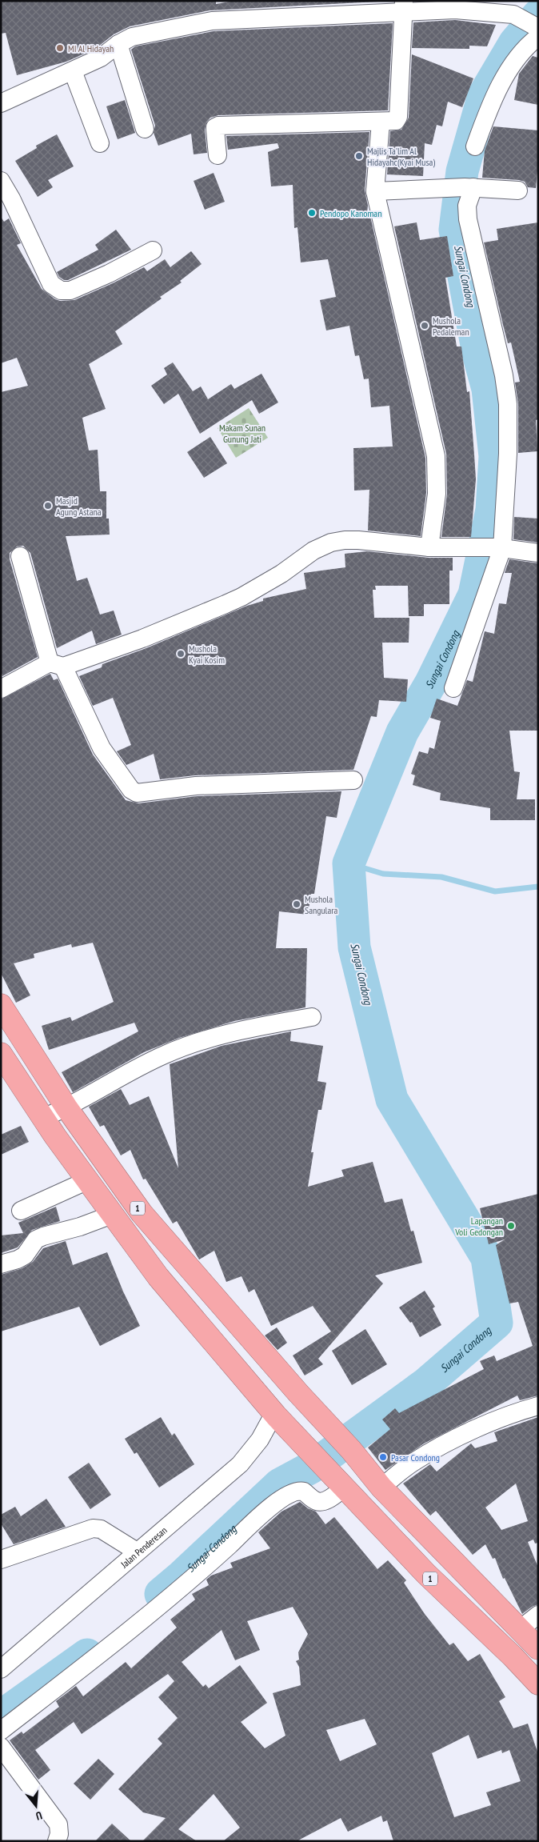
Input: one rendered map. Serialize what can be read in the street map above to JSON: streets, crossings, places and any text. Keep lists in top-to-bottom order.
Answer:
{
  "streets": {
    "highway": ["1"],
    "street": ["Jalan Penderesan"]
  },
  "crossings": [
    ["1", "Jalan Penderesan"]
  ],
  "water": ["Sungai Condong"],
  "parks": ["Makam Sunan Gunung Jati"],
  "places": [
    "MI Al Hidayah",
    "Majlis Ta'lim Al Hidayahc(Kyai Musa)",
    "Pendopo Kanoman",
    "Mushola Pedaleman",
    "Masjid Agung Astana",
    "Mushola Kyai Kosim",
    "Mushola Sangulara",
    "Lapangan Voli Gedongan",
    "Pasar Condong"
  ],
  "north": "bottom"
}
